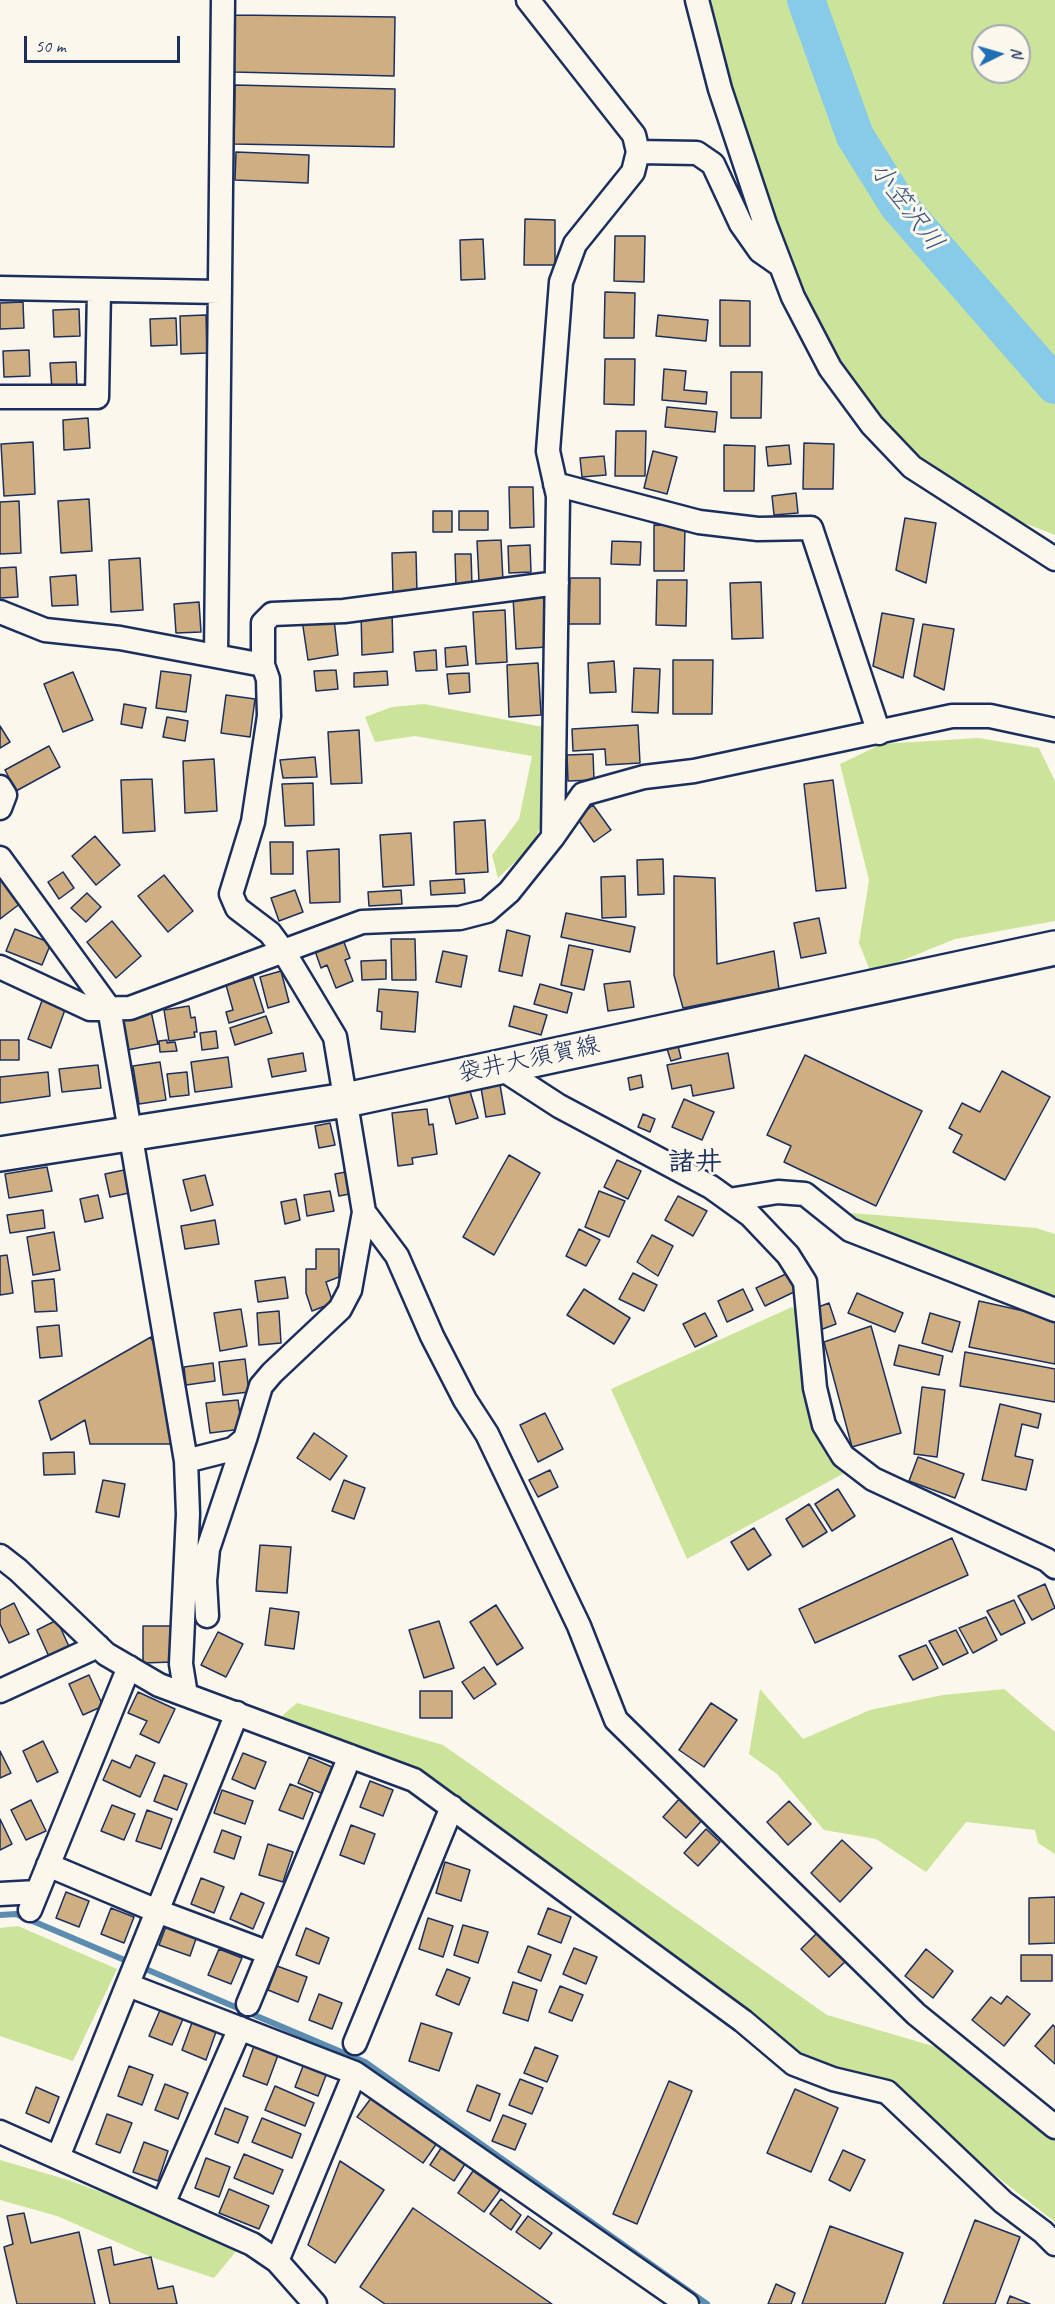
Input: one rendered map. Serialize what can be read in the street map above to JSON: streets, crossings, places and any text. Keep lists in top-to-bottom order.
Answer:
{
  "streets": {
    "main road": ["袋井大須賀線"]
  },
  "districts": ["諸井"],
  "water": ["小笠沢川"],
  "scale_bar": "50 m",
  "north": "right"
}
